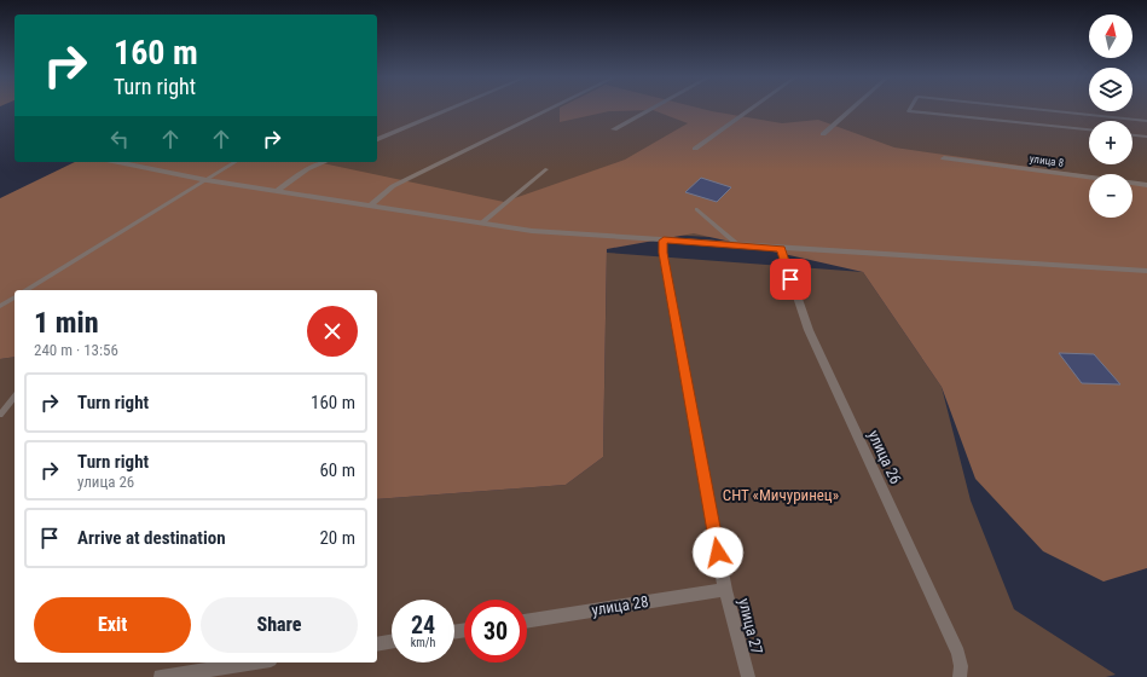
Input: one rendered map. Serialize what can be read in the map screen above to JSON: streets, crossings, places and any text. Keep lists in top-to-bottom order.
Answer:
{
  "streets": {
    "street": [
      "улица 8",
      "улица 26",
      "улица 28",
      "улица 27"
    ]
  },
  "crossings": [
    ["улица 28", "улица 27"]
  ],
  "parks": ["СНТ «Мичуринец»"],
  "north": "top",
  "page": {
    "map_buttons": ["+", "−"],
    "turn": ["160 m", "Turn right"],
    "heading": ["1 min", "240 m · 13:56"],
    "list": [
      {
        "name": "Turn right",
        "value": "160 m"
      },
      {
        "name": "Turn right",
        "note": "улица 26",
        "value": "60 m"
      },
      {
        "name": "Arrive at destination",
        "value": "20 m"
      }
    ],
    "buttons": ["Exit", "Share"],
    "speed": "24 km/h",
    "limit": "30"
  }
}
